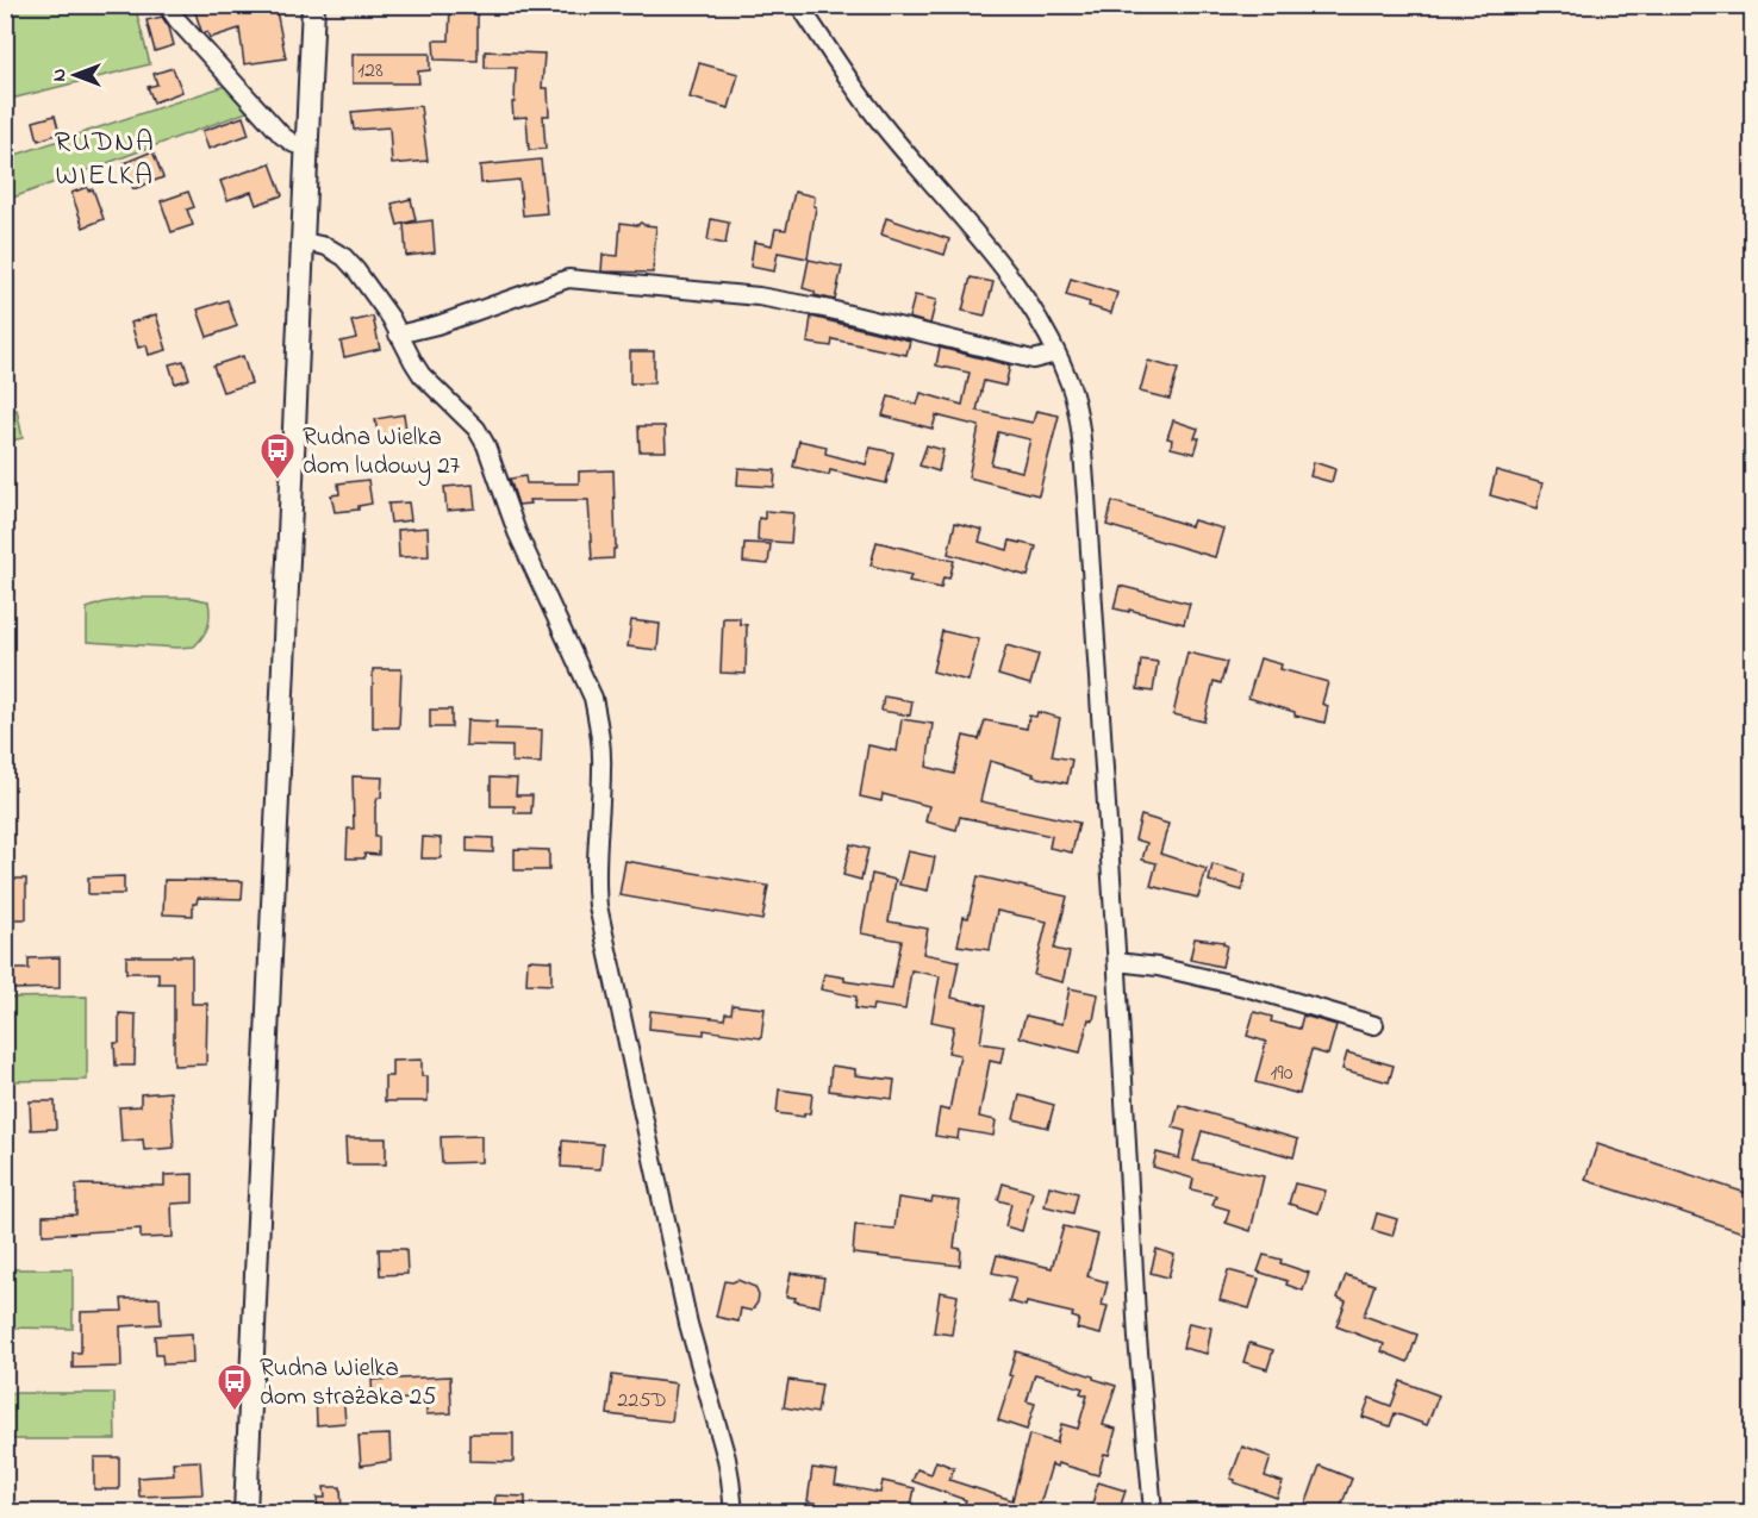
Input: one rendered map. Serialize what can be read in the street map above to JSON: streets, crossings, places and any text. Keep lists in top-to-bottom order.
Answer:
{
  "districts": ["RUDNA WIELKA"],
  "places": {
    "bus stop": ["Rudna Wielka dom ludowy 27", "Rudna Wielka dom strażaka 25"]
  },
  "house_numbers": ["128", "190", "225D"],
  "north": "left"
}
